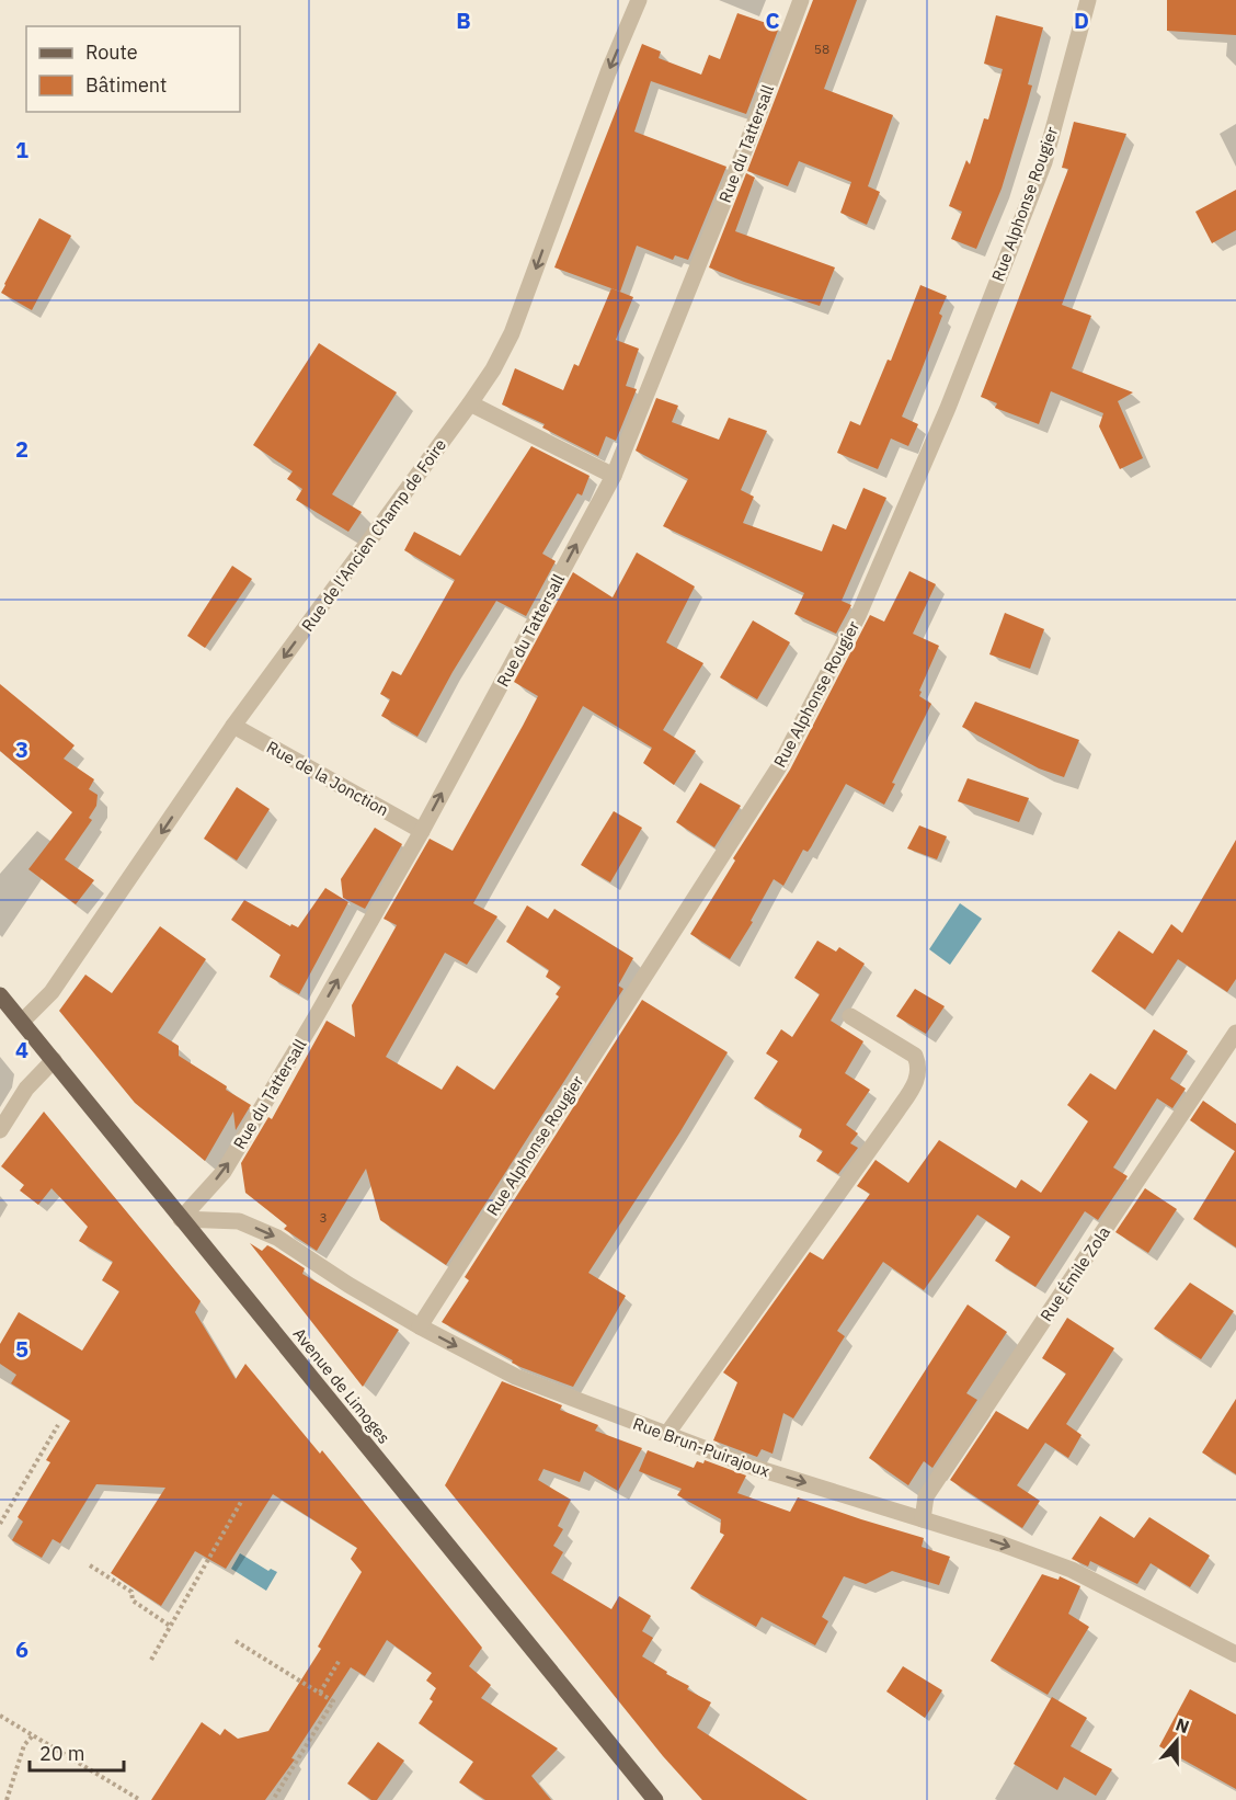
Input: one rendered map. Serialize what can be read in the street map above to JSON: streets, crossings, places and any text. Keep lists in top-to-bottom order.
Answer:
{
  "streets": {
    "main road": ["Avenue de Limoges"],
    "street": [
      "Rue du Tattersall",
      "Rue Alphonse Rougier",
      "Rue de l'Ancien Champ de Foire",
      "Rue de la Jonction",
      "Rue Émile Zola",
      "Rue Brun-Puirajoux"
    ]
  },
  "crossings": [
    ["Rue du Tattersall", "Rue de la Jonction"],
    ["Rue du Tattersall", "Avenue de Limoges"],
    ["Rue du Tattersall", "Rue Brun-Puirajoux"],
    ["Rue Alphonse Rougier", "Rue Brun-Puirajoux"],
    ["Rue de l'Ancien Champ de Foire", "Rue de la Jonction"],
    ["Rue de l'Ancien Champ de Foire", "Avenue de Limoges"],
    ["Rue Émile Zola", "Rue Brun-Puirajoux"],
    ["Avenue de Limoges", "Rue Brun-Puirajoux"]
  ],
  "one_way": ["Rue du Tattersall", "Rue de l'Ancien Champ de Foire", "Rue Brun-Puirajoux"],
  "house_numbers": ["58", "3"],
  "legend": ["Route", "Bâtiment"],
  "scale_bar": "20 m",
  "north": "top",
  "grid": {
    "columns": ["B", "C", "D"],
    "rows": [
      "1",
      "2",
      "3",
      "4",
      "5",
      "6"
    ]
  }
}
